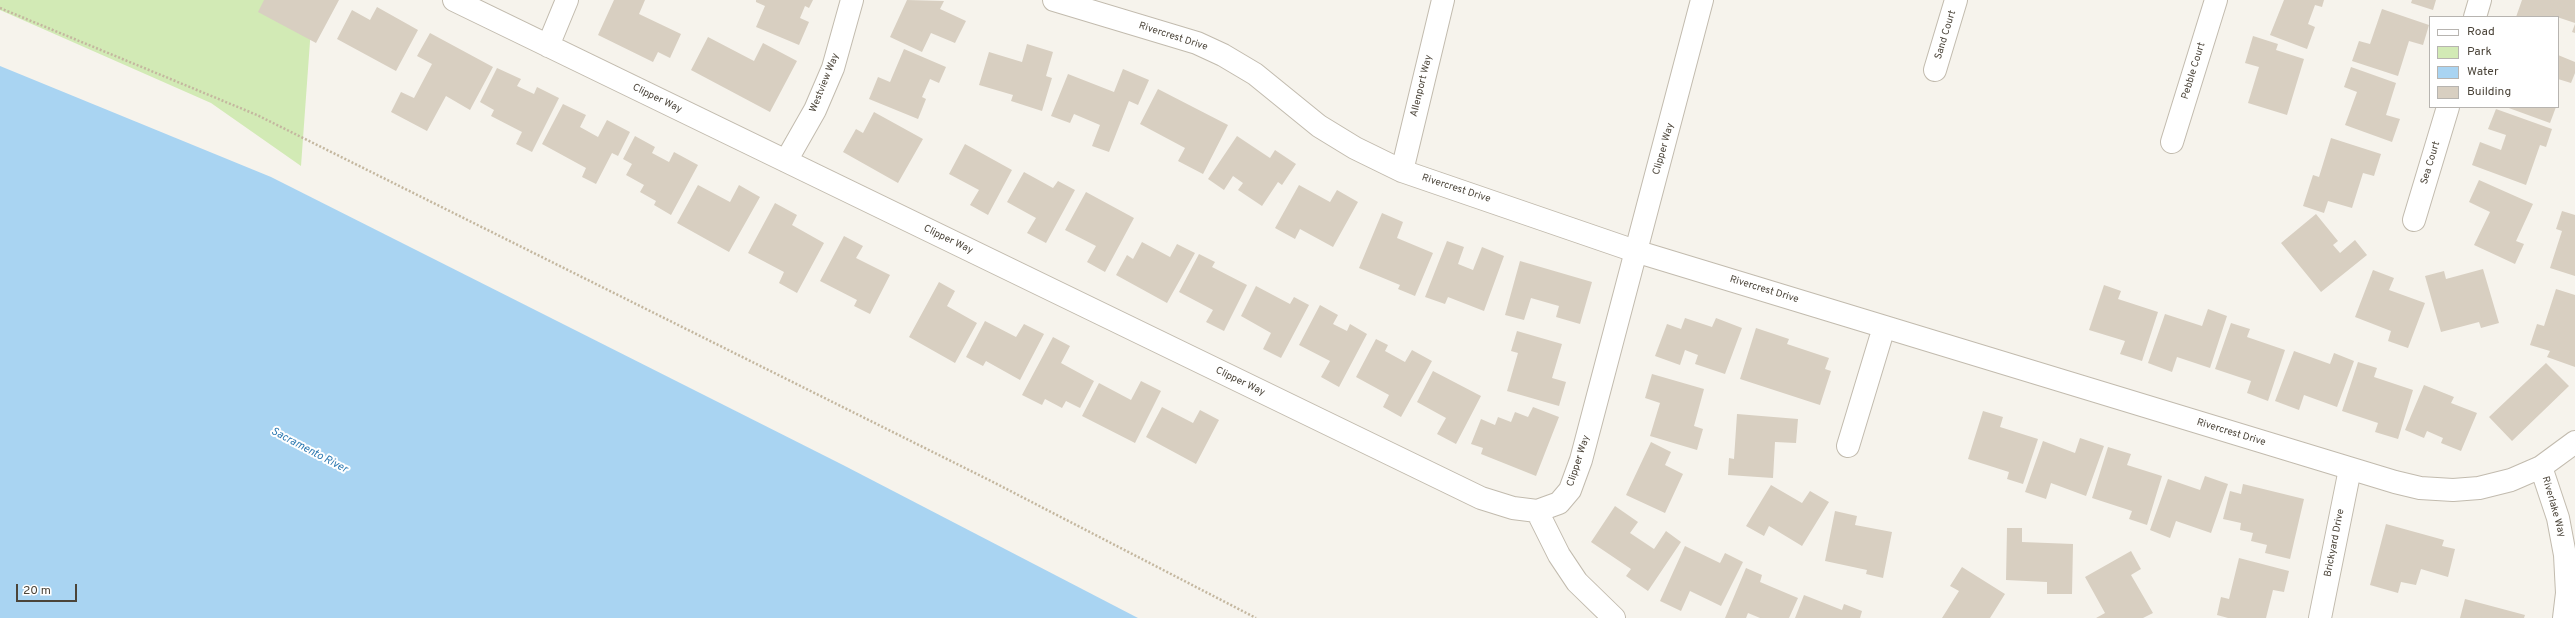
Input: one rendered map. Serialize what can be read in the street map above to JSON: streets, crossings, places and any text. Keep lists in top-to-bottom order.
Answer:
{
  "streets": {
    "street": [
      "Sand Court",
      "Rivercrest Drive",
      "Pebble Court",
      "Westview Way",
      "Allenport Way",
      "Clipper Way",
      "Sea Court",
      "Riverlake Way",
      "Brickyard Drive"
    ]
  },
  "crossings": [
    ["Rivercrest Drive", "Allenport Way"],
    ["Rivercrest Drive", "Clipper Way"],
    ["Rivercrest Drive", "Riverlake Way"],
    ["Rivercrest Drive", "Brickyard Drive"],
    ["Westview Way", "Clipper Way"]
  ],
  "water": ["Sacramento River"],
  "legend": [
    "Road",
    "Park",
    "Water",
    "Building"
  ],
  "scale_bar": "20 m"
}
